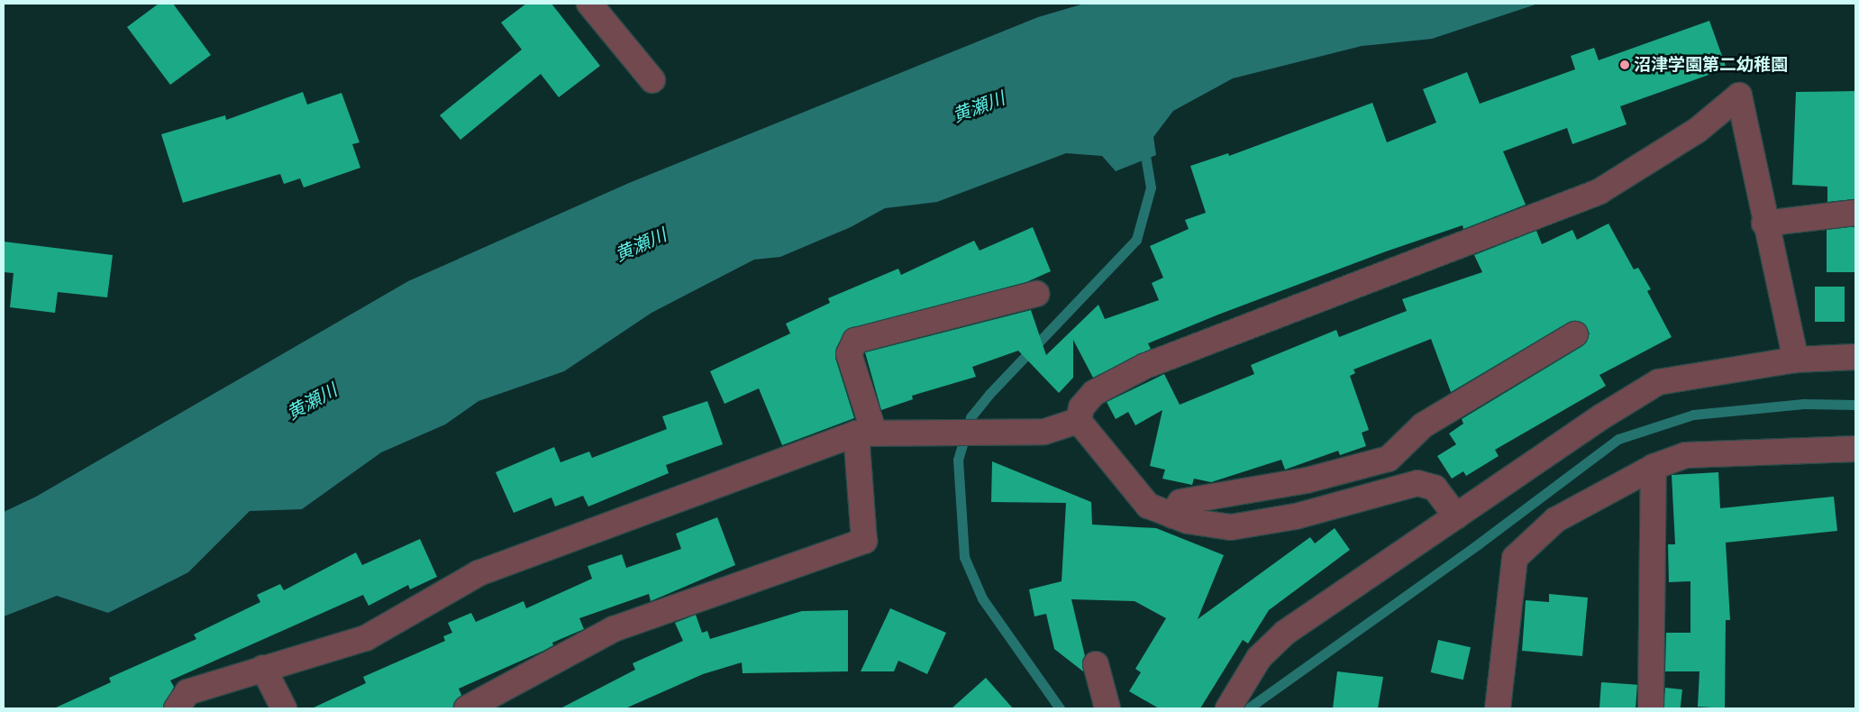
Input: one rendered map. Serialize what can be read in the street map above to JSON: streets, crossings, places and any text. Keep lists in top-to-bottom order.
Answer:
{
  "water": ["黄瀬川"],
  "places": ["沼津学園第二幼稚園"]
}
